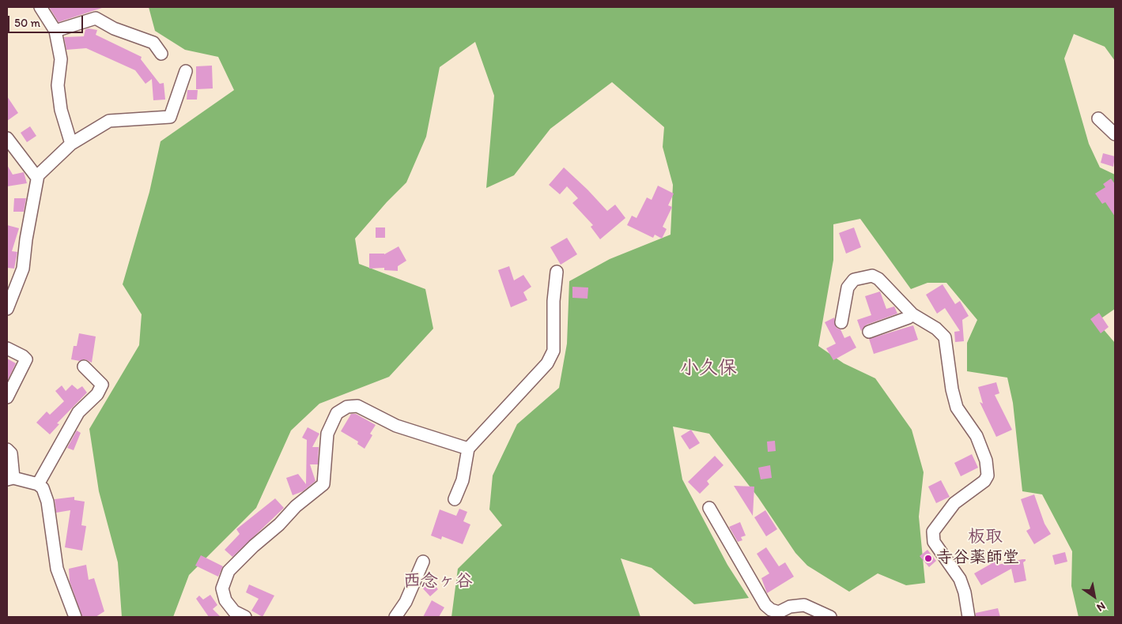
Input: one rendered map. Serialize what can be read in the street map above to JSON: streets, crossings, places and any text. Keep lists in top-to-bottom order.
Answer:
{
  "districts": ["小久保", "板取", "西念ヶ谷"],
  "places": ["寺谷薬師堂"],
  "scale_bar": "50 m",
  "north": "bottom right"
}
